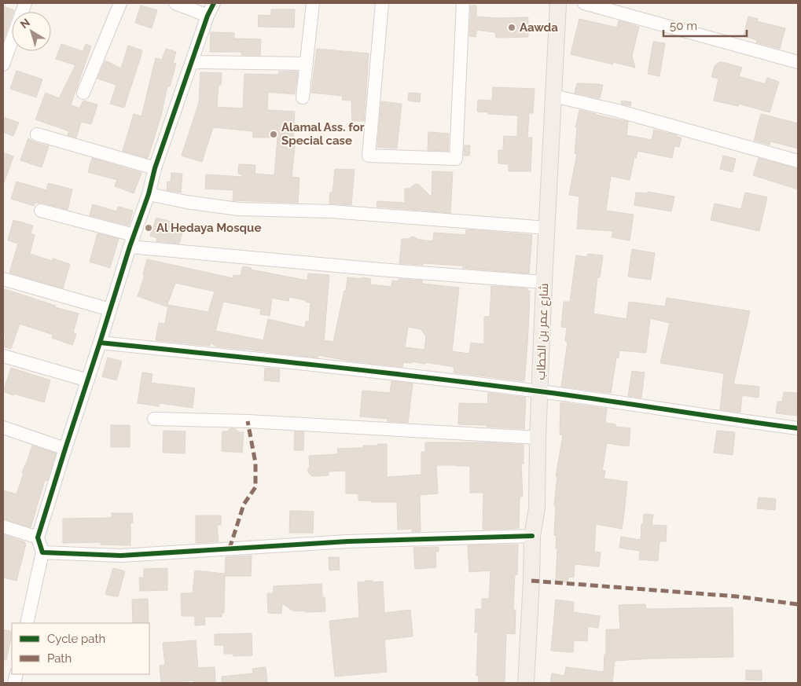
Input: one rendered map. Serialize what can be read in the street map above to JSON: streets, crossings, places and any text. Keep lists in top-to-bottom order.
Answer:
{
  "streets": {
    "main road": ["شارع عمر بن الخطاب"]
  },
  "places": ["Aawda", "Alamal Ass. for Special case", "Al Hedaya Mosque"],
  "legend": ["Cycle path", "Path"],
  "scale_bar": "50 m",
  "north": "top left"
}
